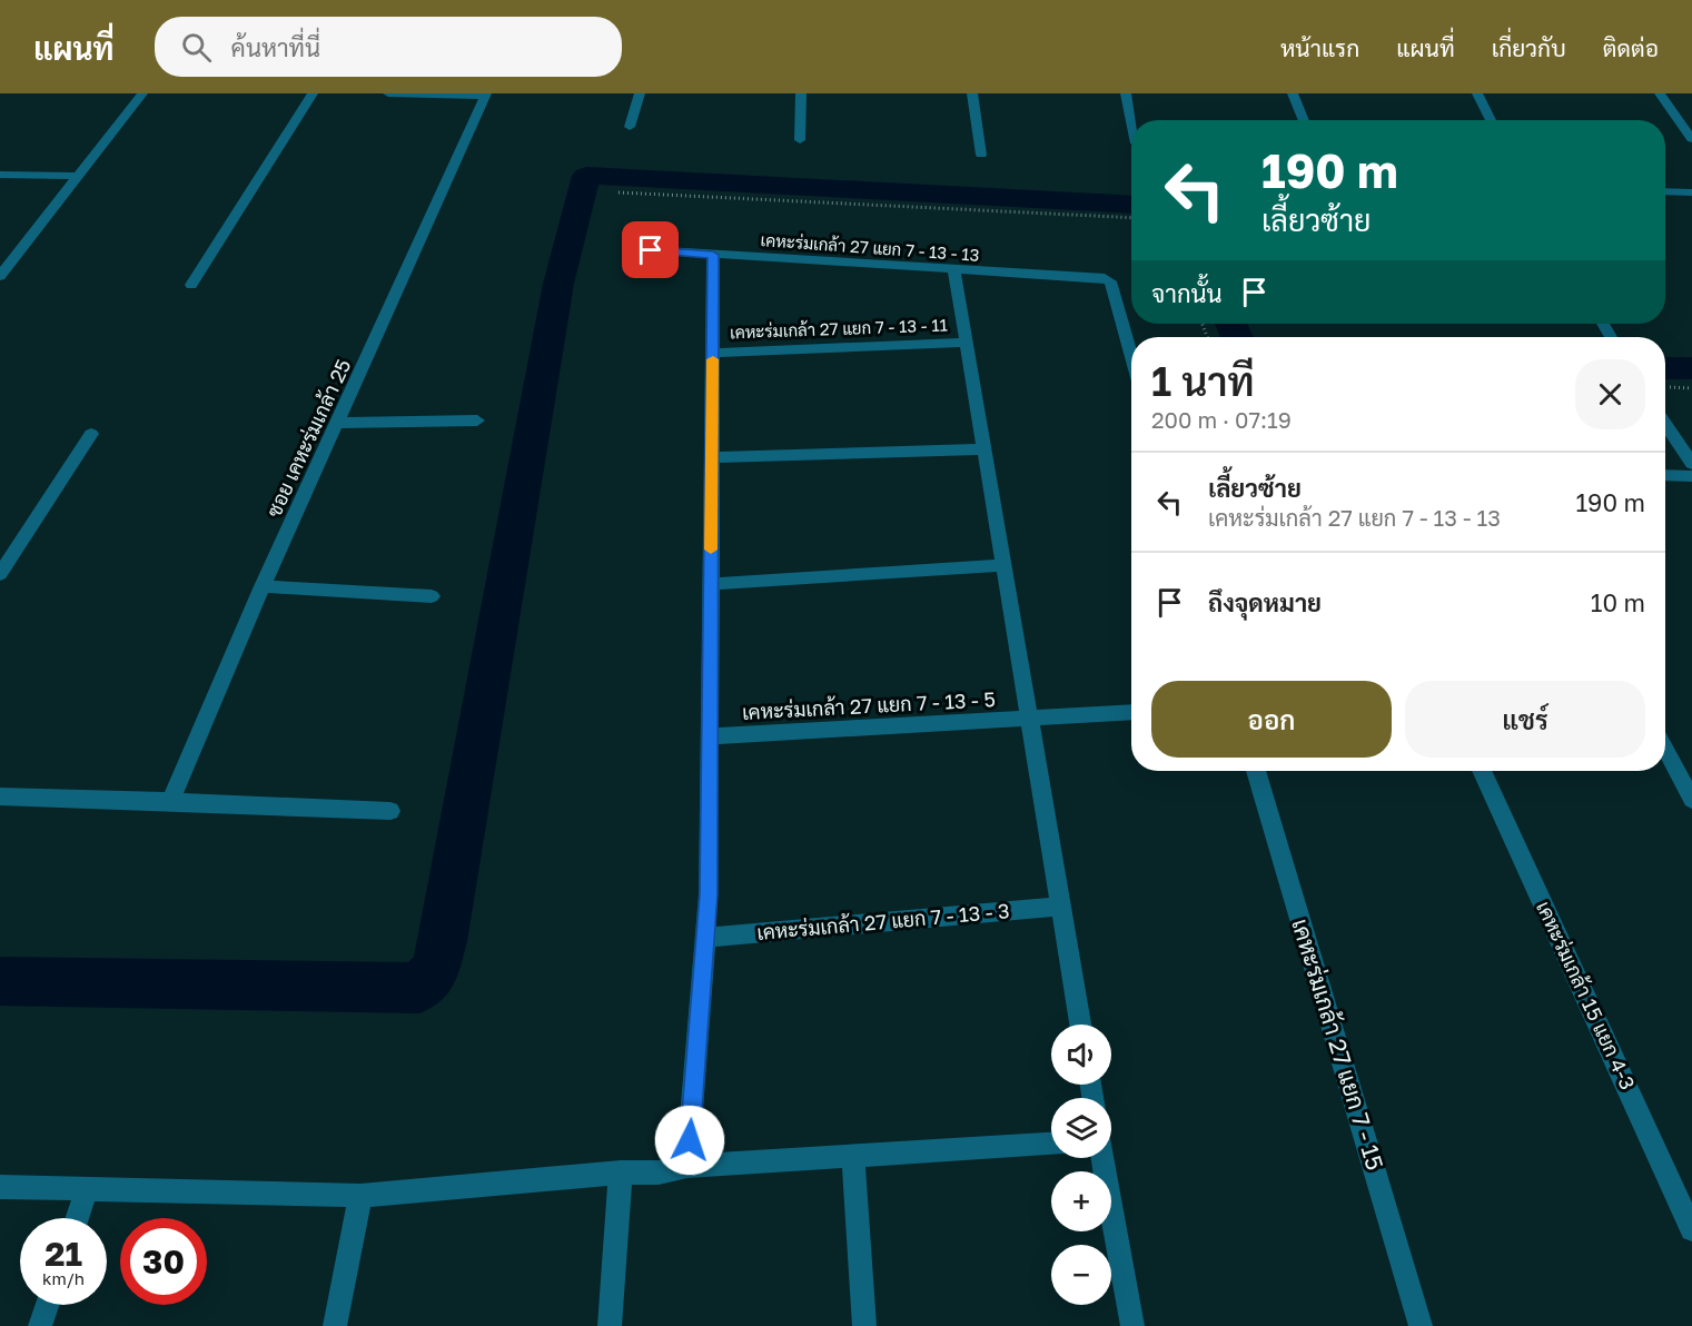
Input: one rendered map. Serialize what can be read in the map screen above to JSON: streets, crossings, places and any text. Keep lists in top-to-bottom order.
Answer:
{
  "streets": {
    "street": [
      "เคหะร่มเกล้า 27 แยก 7 - 13 - 13",
      "เคหะร่มเกล้า 27 แยก 7 - 13 - 11",
      "ซอย เคหะร่มเกล้า 25",
      "เคหะร่มเกล้า 27 แยก 7 - 13 - 5",
      "เคหะร่มเกล้า 27 แยก 7 - 13 - 3",
      "เคหะร่มเกล้า 15 แยก 4-3",
      "เคหะร่มเกล้า 27 แยก 7 - 15"
    ]
  },
  "page": {
    "header": "แผนที่",
    "search": "ค้นหาที่นี่",
    "nav": [
      "หน้าแรก",
      "แผนที่",
      "เกี่ยวกับ",
      "ติดต่อ"
    ],
    "turn": ["190 m", "เลี้ยวซ้าย"],
    "then": "จากนั้น",
    "heading": ["1 นาที", "200 m · 07:19"],
    "list": [
      {
        "name": "เลี้ยวซ้าย",
        "note": "เคหะร่มเกล้า 27 แยก 7 - 13 - 13",
        "value": "190 m"
      },
      {
        "name": "ถึงจุดหมาย",
        "value": "10 m"
      }
    ],
    "buttons": ["ออก", "แชร์"],
    "map_buttons": ["+", "−"],
    "speed": "21 km/h",
    "limit": "30"
  }
}
